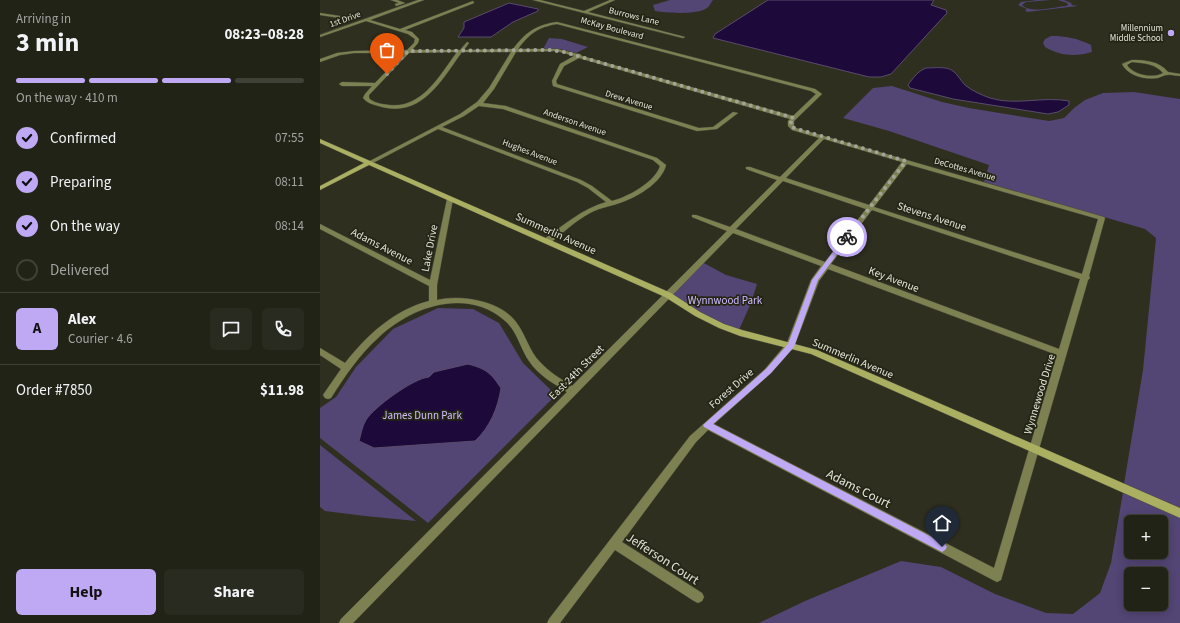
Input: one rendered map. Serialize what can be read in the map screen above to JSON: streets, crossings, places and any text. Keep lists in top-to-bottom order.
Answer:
{
  "streets": {
    "street": [
      "Burrows Lane",
      "1st Drive",
      "McKay Boulevard",
      "Drew Avenue",
      "Anderson Avenue",
      "Hughes Avenue",
      "DeCottes Avenue",
      "Stevens Avenue",
      "Summerlin Avenue",
      "Adams Avenue",
      "Lake Drive",
      "Key Avenue",
      "East 24th Street",
      "Forest Drive",
      "Wynnewood Drive",
      "Adams Court",
      "Jefferson Court"
    ]
  },
  "crossings": [
    ["McKay Boulevard", "Anderson Avenue"],
    ["McKay Boulevard", "Hughes Avenue"],
    ["McKay Boulevard", "Summerlin Avenue"],
    ["Anderson Avenue", "Hughes Avenue"],
    ["DeCottes Avenue", "East 24th Street"],
    ["DeCottes Avenue", "Forest Drive"],
    ["DeCottes Avenue", "Wynnewood Drive"],
    ["Stevens Avenue", "East 24th Street"],
    ["Stevens Avenue", "Forest Drive"],
    ["Stevens Avenue", "Wynnewood Drive"],
    ["Summerlin Avenue", "Lake Drive"],
    ["Summerlin Avenue", "East 24th Street"],
    ["Summerlin Avenue", "Forest Drive"],
    ["Summerlin Avenue", "Wynnewood Drive"],
    ["Adams Avenue", "Lake Drive"],
    ["Key Avenue", "East 24th Street"],
    ["Key Avenue", "Forest Drive"],
    ["Key Avenue", "Wynnewood Drive"],
    ["Forest Drive", "Adams Court"],
    ["Forest Drive", "Jefferson Court"],
    ["Wynnewood Drive", "Adams Court"]
  ],
  "parks": ["Wynnwood Park", "James Dunn Park"],
  "places": ["Millennium Middle School"],
  "page": {
    "heading": ["3 min", "Arriving in", "08:23–08:28"],
    "panel": [
      "Alex",
      "Courier · 4.6",
      "Order #7850",
      "$11.98"
    ],
    "bar": "On the way · 410 m",
    "list": [
      ["Confirmed", "07:55"],
      ["Preparing", "08:11"],
      ["On the way", "08:14"],
      "Delivered"
    ],
    "round": "A",
    "map_buttons": ["+", "−"],
    "buttons": ["Help", "Share"]
  }
}
